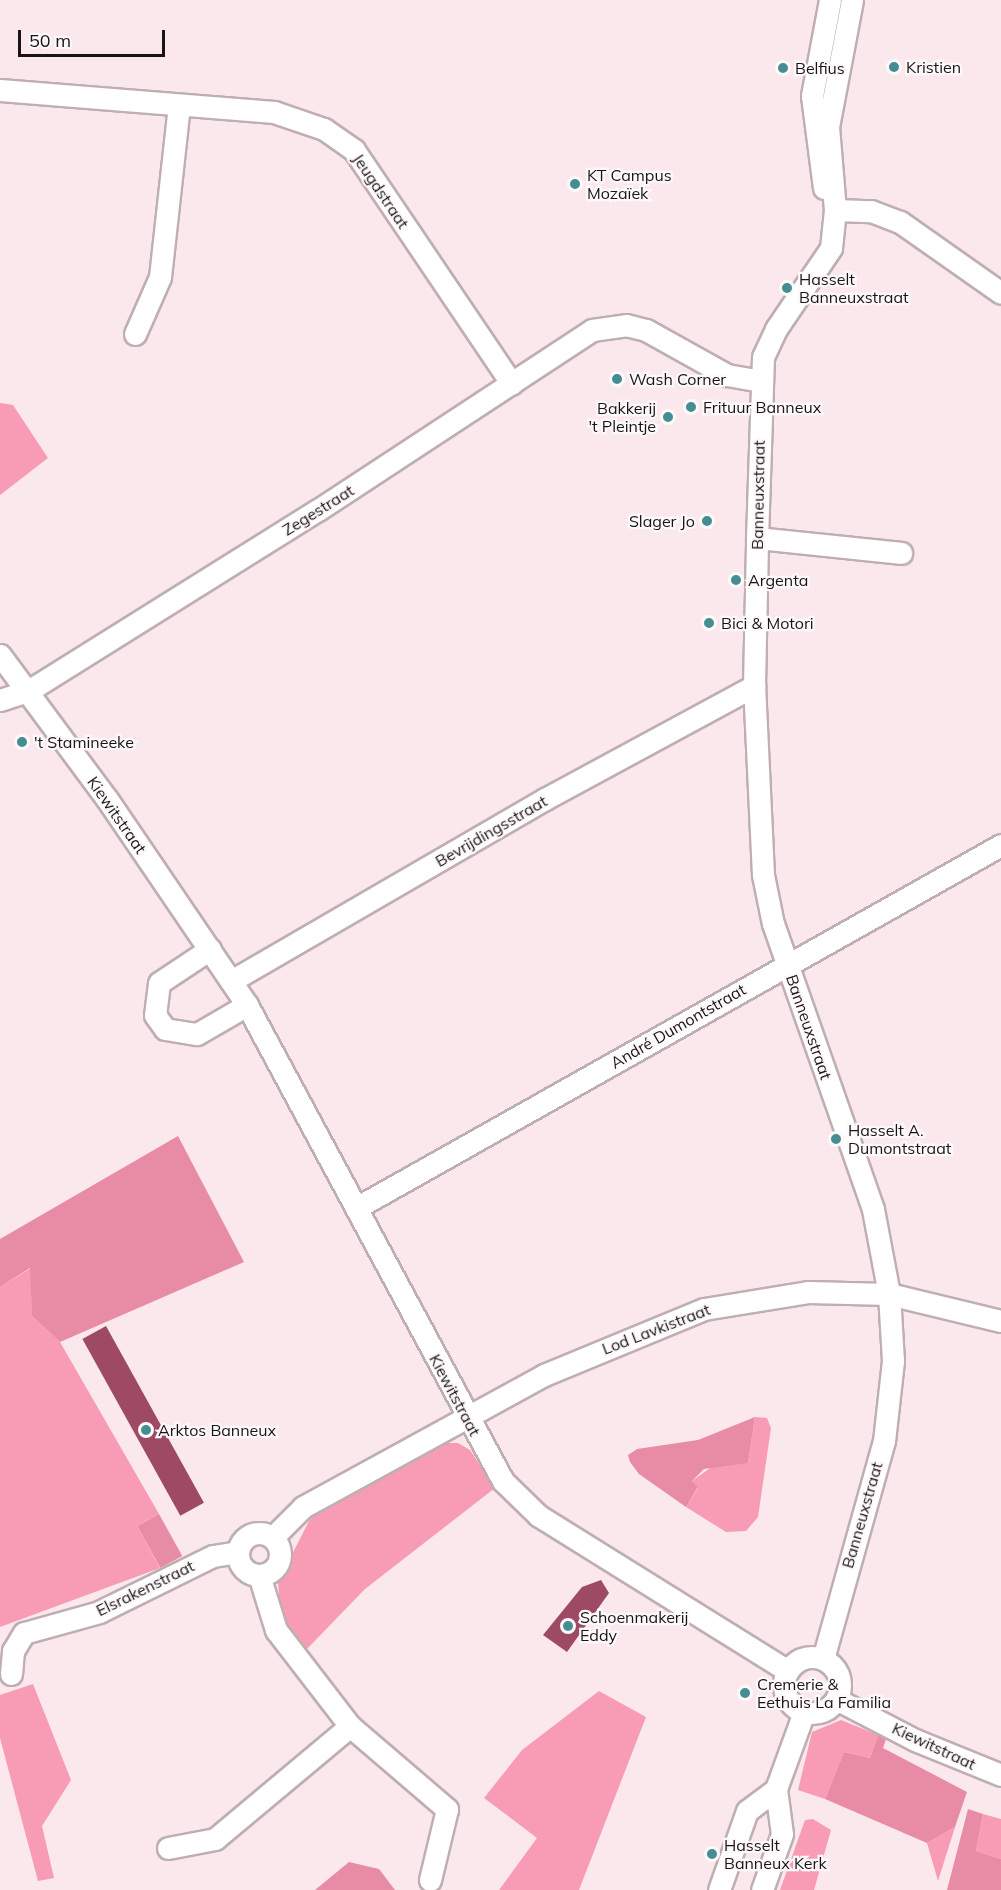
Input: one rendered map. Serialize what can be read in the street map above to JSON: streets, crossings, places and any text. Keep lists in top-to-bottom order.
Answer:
{
  "streets": {
    "street": [
      "Jeugdstraat",
      "Banneuxstraat",
      "Zegestraat",
      "Kiewitstraat",
      "Bevrijdingsstraat",
      "André Dumontstraat",
      "Lod Lavkistraat",
      "Elsrakenstraat"
    ]
  },
  "crossings": [
    ["Jeugdstraat", "Zegestraat"],
    ["Banneuxstraat", "Zegestraat"],
    ["Banneuxstraat", "Kiewitstraat"],
    ["Banneuxstraat", "Bevrijdingsstraat"],
    ["Banneuxstraat", "André Dumontstraat"],
    ["Banneuxstraat", "Lod Lavkistraat"],
    ["Zegestraat", "Kiewitstraat"],
    ["Kiewitstraat", "Bevrijdingsstraat"],
    ["Kiewitstraat", "André Dumontstraat"],
    ["Kiewitstraat", "Lod Lavkistraat"]
  ],
  "places": [
    "Kristien",
    "Belfius",
    "KT Campus Mozaïek",
    "Hasselt Banneuxstraat",
    "Wash Corner",
    "Frituur Banneux",
    "Bakkerij 't Pleintje",
    "Slager Jo",
    "Argenta",
    "Bici & Motori",
    "'t Stamineeke",
    "Hasselt A. Dumontstraat",
    "Arktos Banneux",
    "Schoenmakerij Eddy",
    "Cremerie & Eethuis La Familia",
    "Hasselt Banneux Kerk"
  ],
  "scale_bar": "50 m"
}
